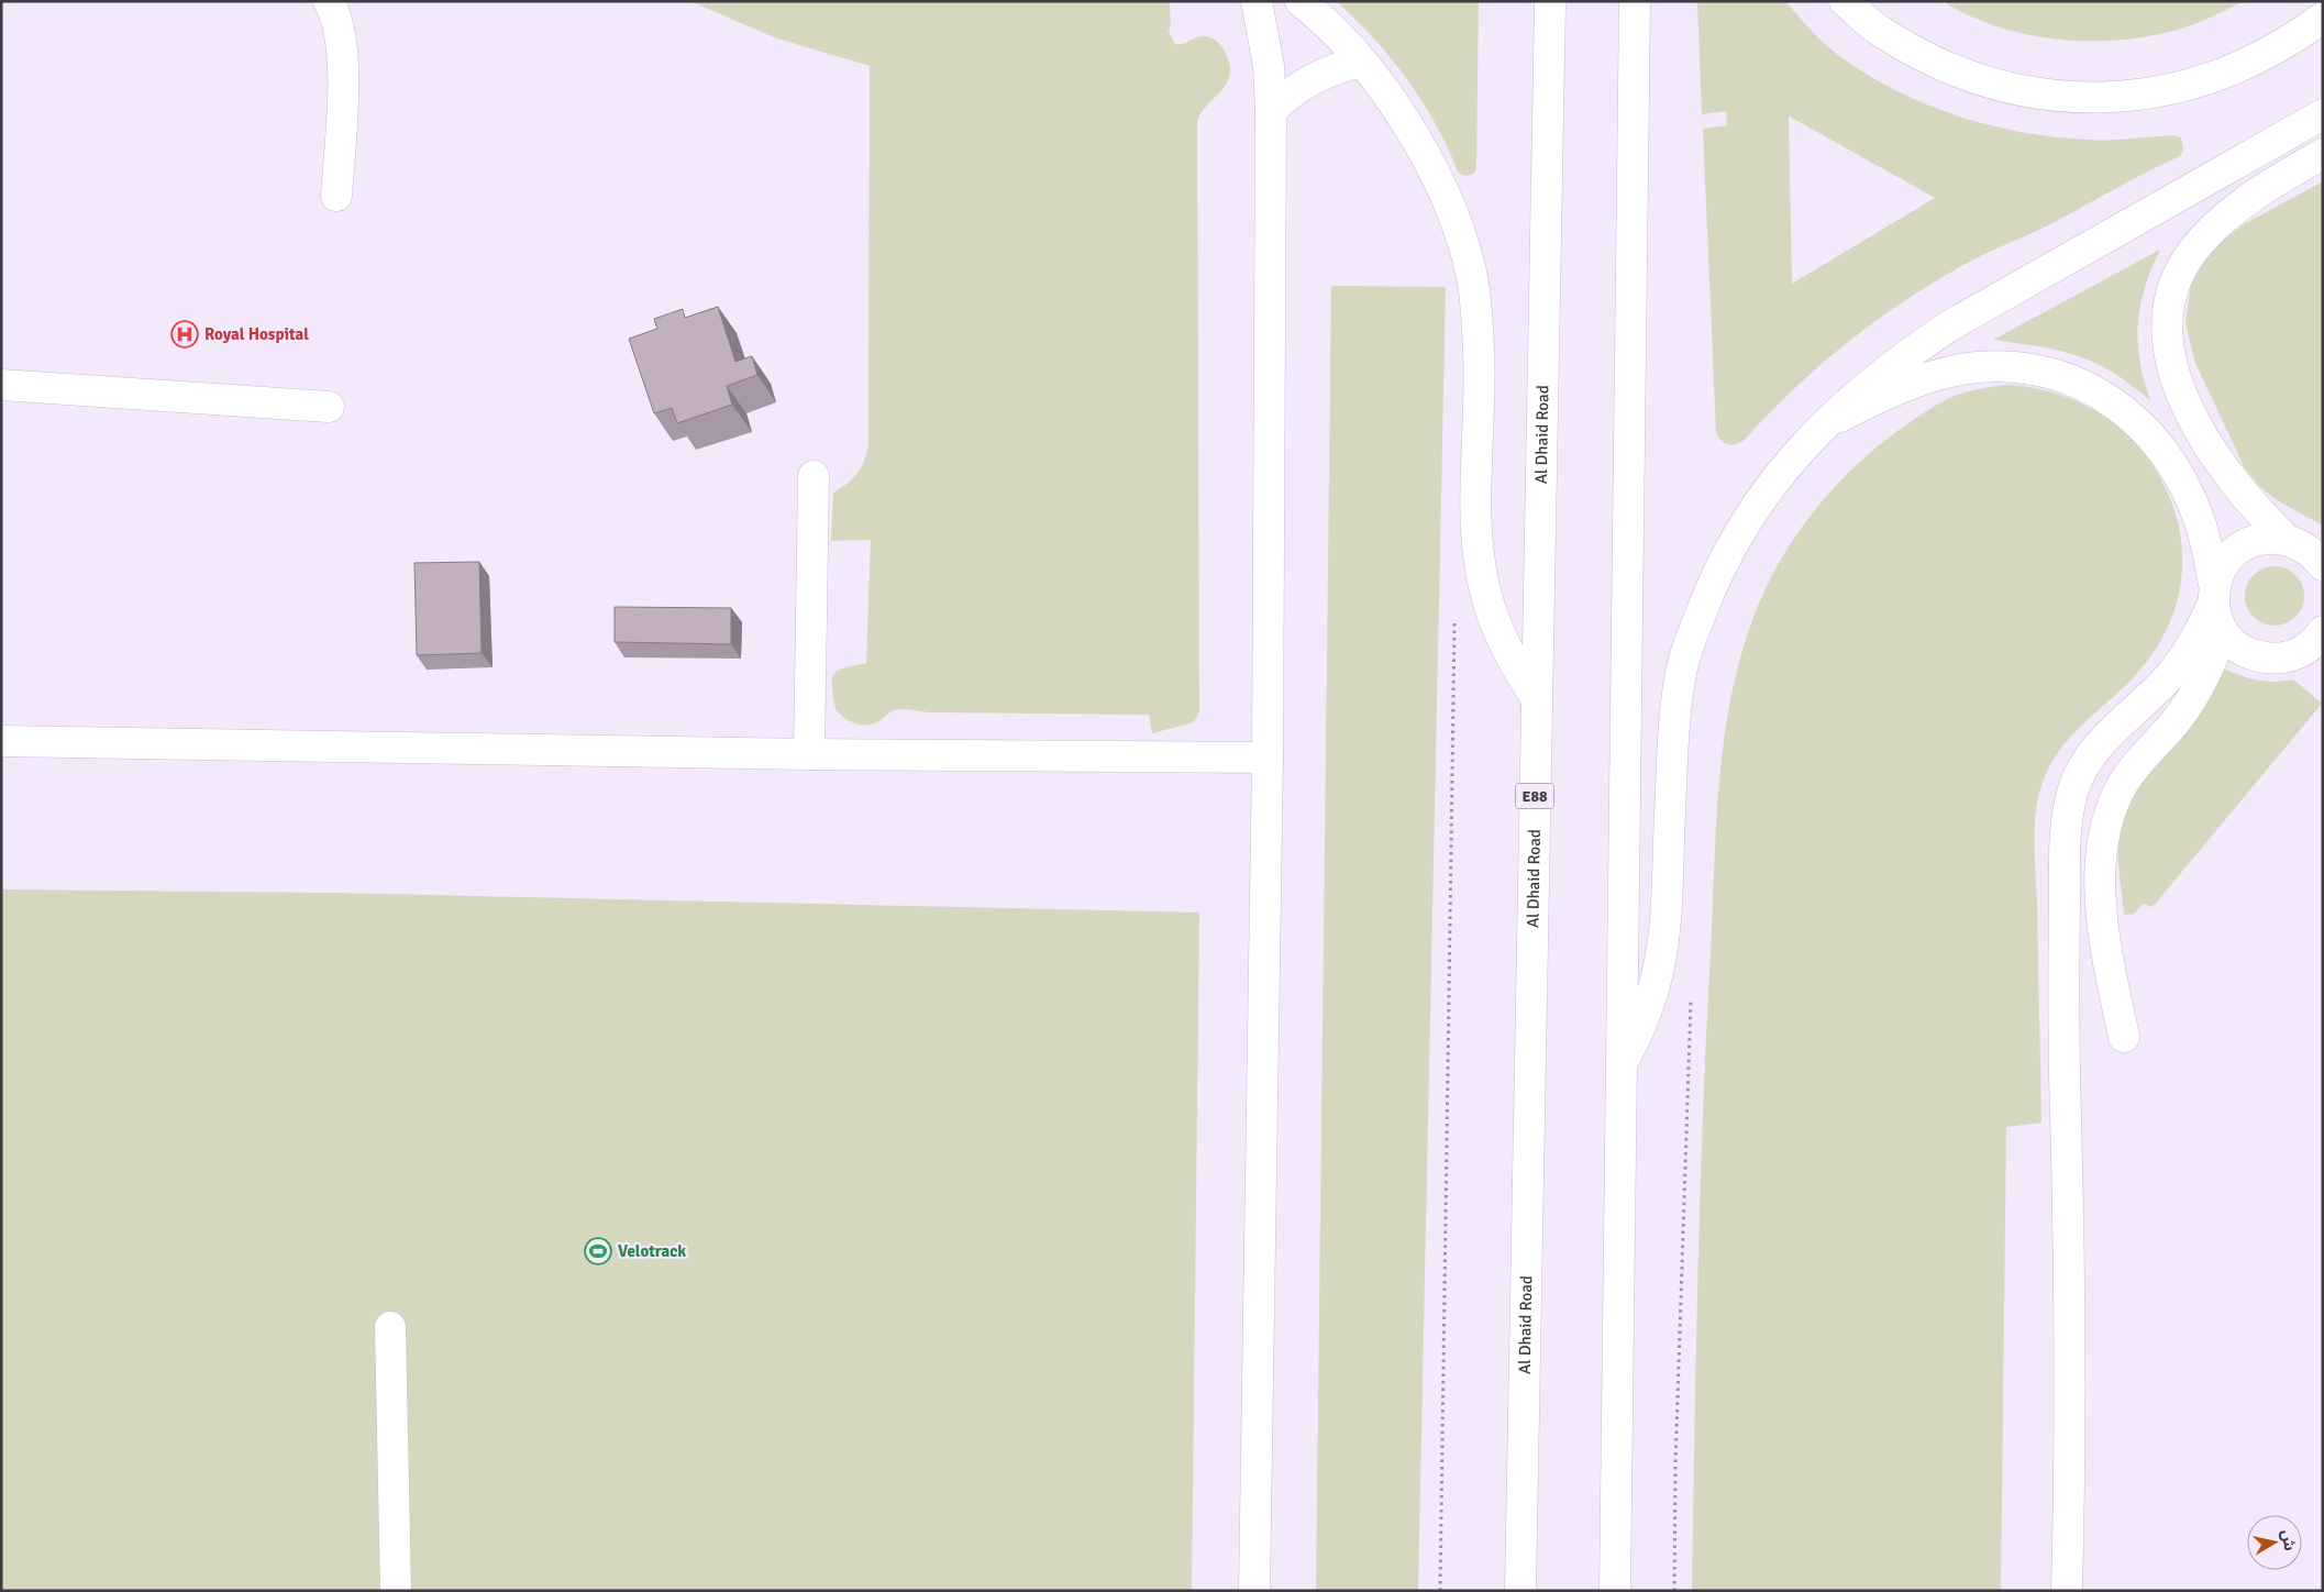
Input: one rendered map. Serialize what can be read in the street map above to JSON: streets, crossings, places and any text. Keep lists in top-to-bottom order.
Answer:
{
  "streets": {
    "main road": ["Al Dhaid Road", "E88"]
  },
  "places": {
    "hospital": ["Royal Hospital"],
    "sports": ["Velotrack"]
  },
  "north": "right"
}
